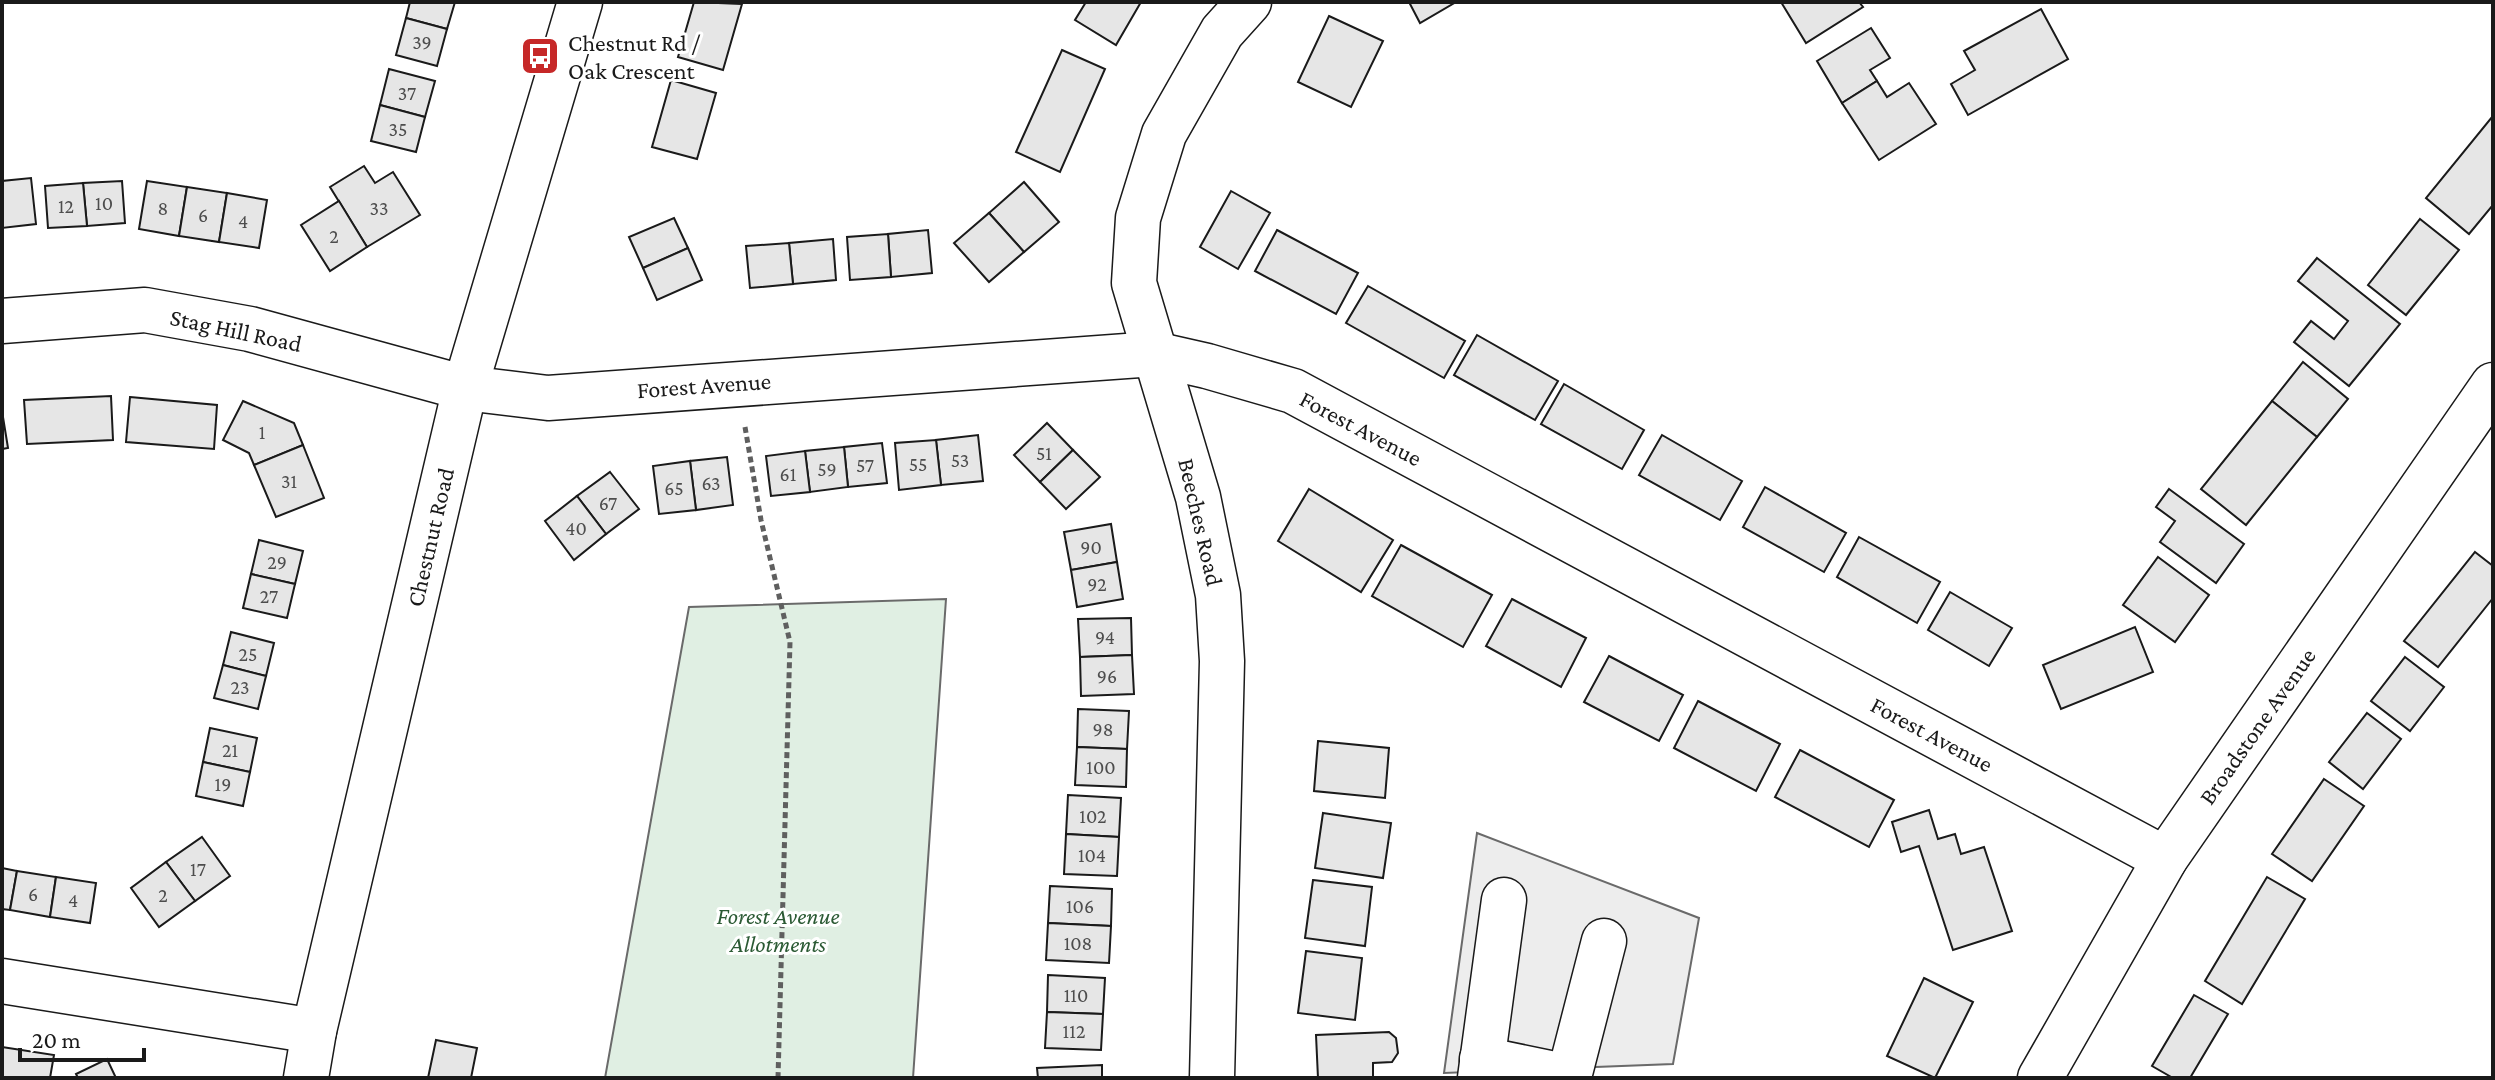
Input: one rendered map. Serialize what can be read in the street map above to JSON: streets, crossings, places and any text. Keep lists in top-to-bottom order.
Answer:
{
  "streets": {
    "street": [
      "Stag Hill Road",
      "Forest Avenue",
      "Beeches Road",
      "Chestnut Road",
      "Broadstone Avenue"
    ]
  },
  "crossings": [
    ["Stag Hill Road", "Forest Avenue"],
    ["Stag Hill Road", "Chestnut Road"],
    ["Forest Avenue", "Beeches Road"],
    ["Forest Avenue", "Chestnut Road"],
    ["Forest Avenue", "Broadstone Avenue"]
  ],
  "parks": ["Forest Avenue Allotments"],
  "places": {
    "bus stop": ["Chestnut Rd / Oak Crescent"]
  },
  "house_numbers": [
    "39",
    "37",
    "35",
    "10",
    "12",
    "8",
    "33",
    "6",
    "4",
    "2",
    "1",
    "51",
    "53",
    "55",
    "57",
    "59",
    "61",
    "31",
    "63",
    "65",
    "67",
    "40",
    "90",
    "29",
    "92",
    "27",
    "94",
    "25",
    "96",
    "23",
    "98",
    "21",
    "100",
    "19",
    "102",
    "104",
    "17",
    "6",
    "2",
    "4",
    "106",
    "108",
    "110",
    "112"
  ],
  "scale_bar": "20 m"
}
